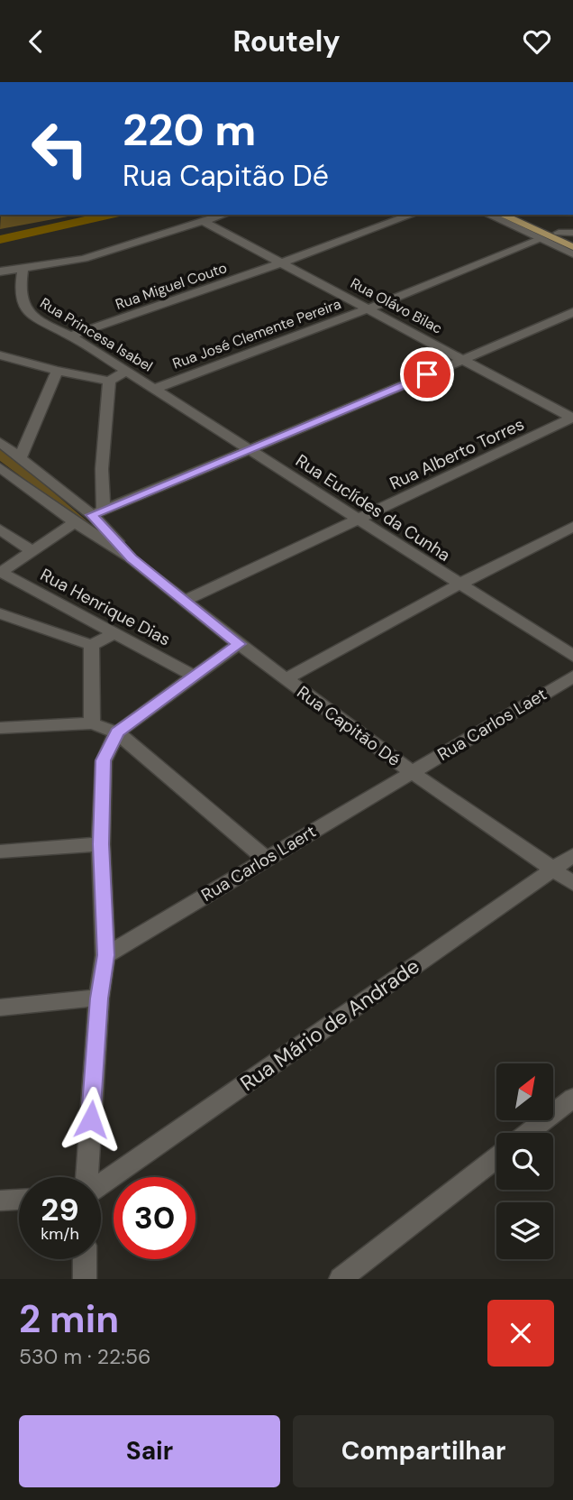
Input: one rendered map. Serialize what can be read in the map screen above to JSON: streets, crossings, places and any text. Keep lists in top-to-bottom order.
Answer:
{
  "streets": {
    "street": [
      "Rua Miguel Couto",
      "Rua Olávo Bilac",
      "Rua José Clemente Pereira",
      "Rua Princesa Isabel",
      "Rua Alberto Torres",
      "Rua Euclídes da Cunha",
      "Rua Henrique Dias",
      "Rua Carlos Laet",
      "Rua Capitão Dé",
      "Rua Carlos Laert",
      "Rua Mário de Andrade"
    ]
  },
  "crossings": [
    ["Rua Miguel Couto", "Rua Olávo Bilac"],
    ["Rua Miguel Couto", "Rua Princesa Isabel"],
    ["Rua Olávo Bilac", "Rua José Clemente Pereira"],
    ["Rua Olávo Bilac", "Rua Alberto Torres"],
    ["Rua José Clemente Pereira", "Rua Princesa Isabel"],
    ["Rua José Clemente Pereira", "Rua Euclídes da Cunha"],
    ["Rua Princesa Isabel", "Rua Euclídes da Cunha"],
    ["Rua Alberto Torres", "Rua Euclídes da Cunha"],
    ["Rua Alberto Torres", "Rua Capitão Dé"],
    ["Rua Carlos Laet", "Rua Capitão Dé"],
    ["Rua Carlos Laet", "Rua Carlos Laert"],
    ["Rua Capitão Dé", "Rua Carlos Laert"],
    ["Rua Capitão Dé", "Rua Mário de Andrade"]
  ],
  "north": "top right",
  "page": {
    "header": "Routely",
    "turn": ["220 m", "Rua Capitão Dé"],
    "speed": "29 km/h",
    "limit": "30",
    "heading": ["2 min", "530 m · 22:56"],
    "buttons": ["Sair", "Compartilhar"]
  }
}
